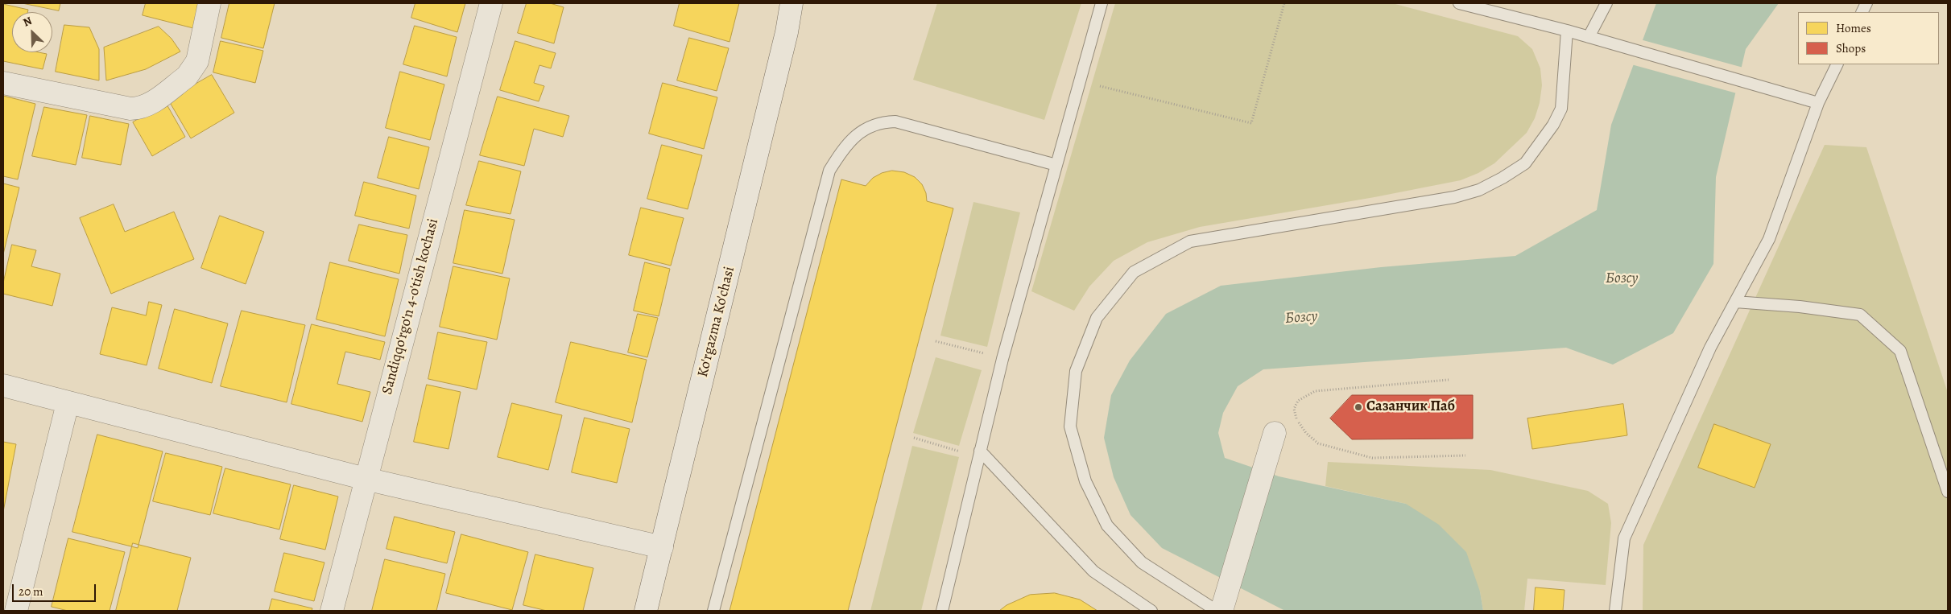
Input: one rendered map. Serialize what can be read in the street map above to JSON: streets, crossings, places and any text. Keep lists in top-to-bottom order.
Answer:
{
  "streets": {
    "street": ["Sandiqqo'rgo'n 4-o'tish kochasi", "Ko'rgazma Ko'chasi"]
  },
  "water": ["Бозсу"],
  "places": ["Сазанчик Паб"],
  "legend": ["Homes", "Shops"],
  "scale_bar": "20 m",
  "north": "top left"
}
